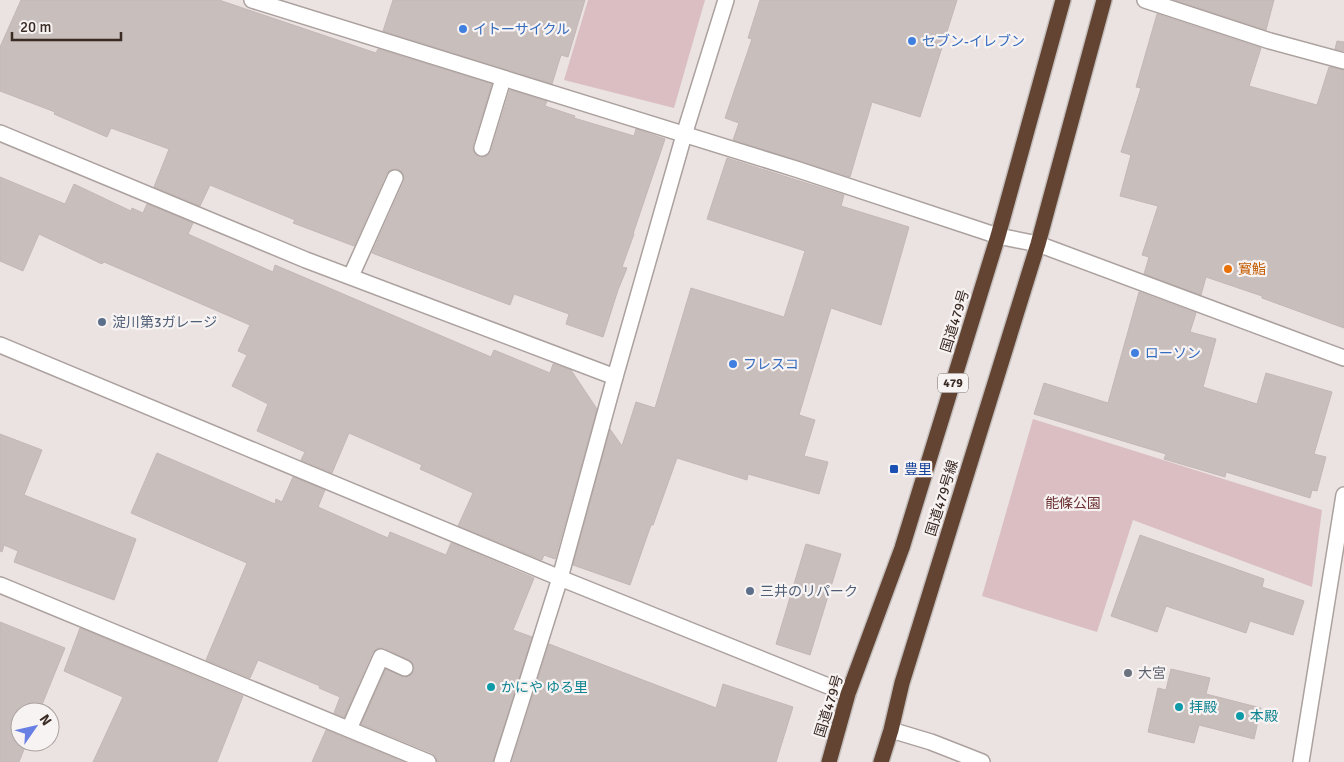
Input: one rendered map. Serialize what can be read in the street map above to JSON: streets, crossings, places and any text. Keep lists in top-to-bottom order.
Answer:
{
  "streets": {
    "highway": ["国道479号", "479", "国道479号線"]
  },
  "parks": ["能條公園"],
  "places": {
    "other": [
      "イトーサイクル",
      "セブン-イレブン",
      "寳鮨",
      "淀川第3ガレージ",
      "ローソン",
      "フレスコ",
      "三井のリパーク",
      "大宮",
      "かにや ゆる里",
      "拝殿",
      "本殿"
    ],
    "transit": ["豊里"]
  },
  "scale_bar": "20 m",
  "north": "top right"
}
